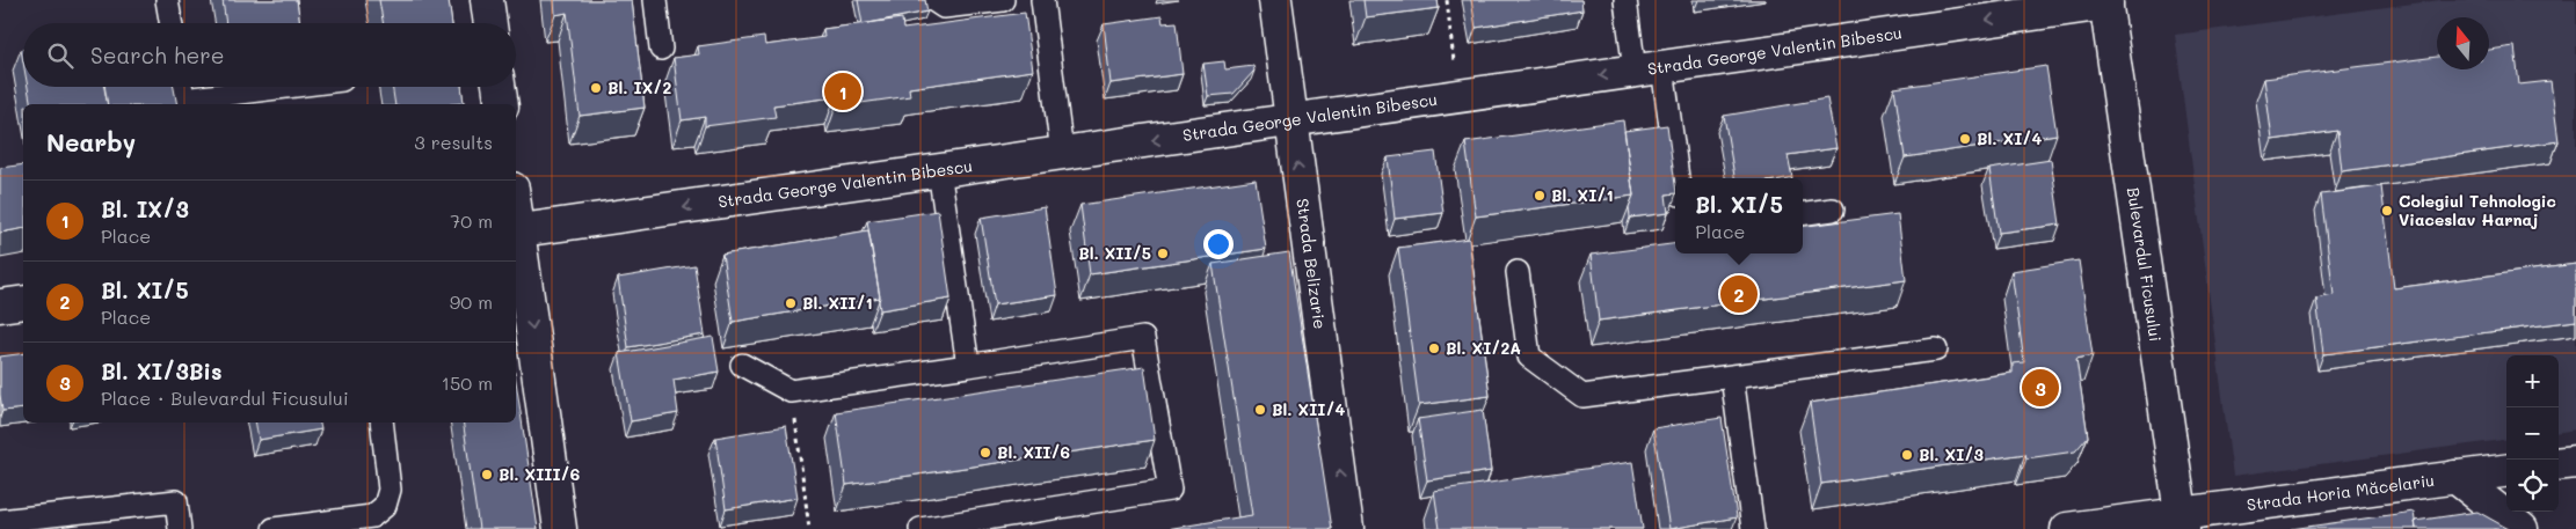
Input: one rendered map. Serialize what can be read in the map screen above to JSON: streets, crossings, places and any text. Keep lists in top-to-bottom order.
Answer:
{
  "streets": {
    "street": [
      "Strada George Valentin Bibescu",
      "Strada Belizarie",
      "Bulevardul Ficusului",
      "Strada Horia Măcelariu"
    ]
  },
  "crossings": [
    ["Strada George Valentin Bibescu", "Strada Belizarie"],
    ["Strada George Valentin Bibescu", "Bulevardul Ficusului"],
    ["Bulevardul Ficusului", "Strada Horia Măcelariu"]
  ],
  "one_way": ["Strada George Valentin Bibescu", "Strada Belizarie"],
  "places": [
    "Bl. IX/2",
    "Bl. XI/4",
    "Bl. XI/1",
    "Colegiul Tehnologic Viaceslav Harnaj",
    "Bl. XII/5",
    "Bl. XII/1",
    "Bl. XI/2A",
    "Bl. XII/4",
    "Bl. XII/6",
    "Bl. XI/3",
    "Bl. XIII/6"
  ],
  "north": "top",
  "page": {
    "search": "Search here",
    "pins": ["1", "2", "3"],
    "heading": ["Nearby", "3 results"],
    "popup": ["Bl. XI/5", "Place"],
    "list": [
      {
        "mark": "1",
        "name": "Bl. IX/3",
        "note": "Place",
        "value": "70 m"
      },
      {
        "mark": "2",
        "name": "Bl. XI/5",
        "note": "Place",
        "value": "90 m"
      },
      {
        "mark": "3",
        "name": "Bl. XI/3Bis",
        "note": "Place · Bulevardul Ficusului",
        "value": "150 m"
      }
    ],
    "map_buttons": ["+", "−"]
  }
}
